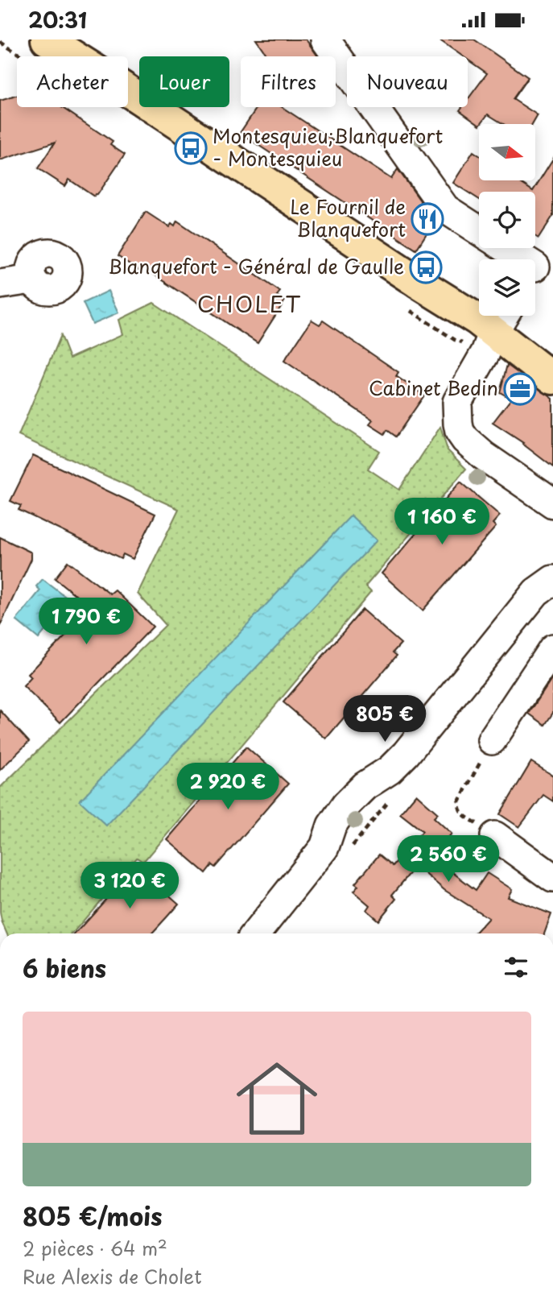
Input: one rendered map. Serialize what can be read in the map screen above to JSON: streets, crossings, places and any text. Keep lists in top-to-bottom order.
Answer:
{
  "districts": ["CHOLET"],
  "places": {
    "bus stop": ["Montesquieu;Blanquefort - Montesquieu", "Blanquefort - Général de Gaulle"],
    "restaurant": ["Le Fournil de Blanquefort"],
    "office": ["Cabinet Bedin"]
  },
  "north": "right",
  "page": {
    "status": "20:31",
    "chip": [
      "Acheter",
      "Louer",
      "Filtres",
      "Nouveau"
    ],
    "price": [
      "1 160 €",
      "1 790 €",
      "805 €",
      "2 920 €",
      "2 560 €",
      "3 120 €"
    ],
    "heading": "6 biens",
    "list": [
      {
        "name": "805 €/mois",
        "note": "2 pièces · 64 m² · Rue Alexis de Cholet"
      }
    ]
  }
}
